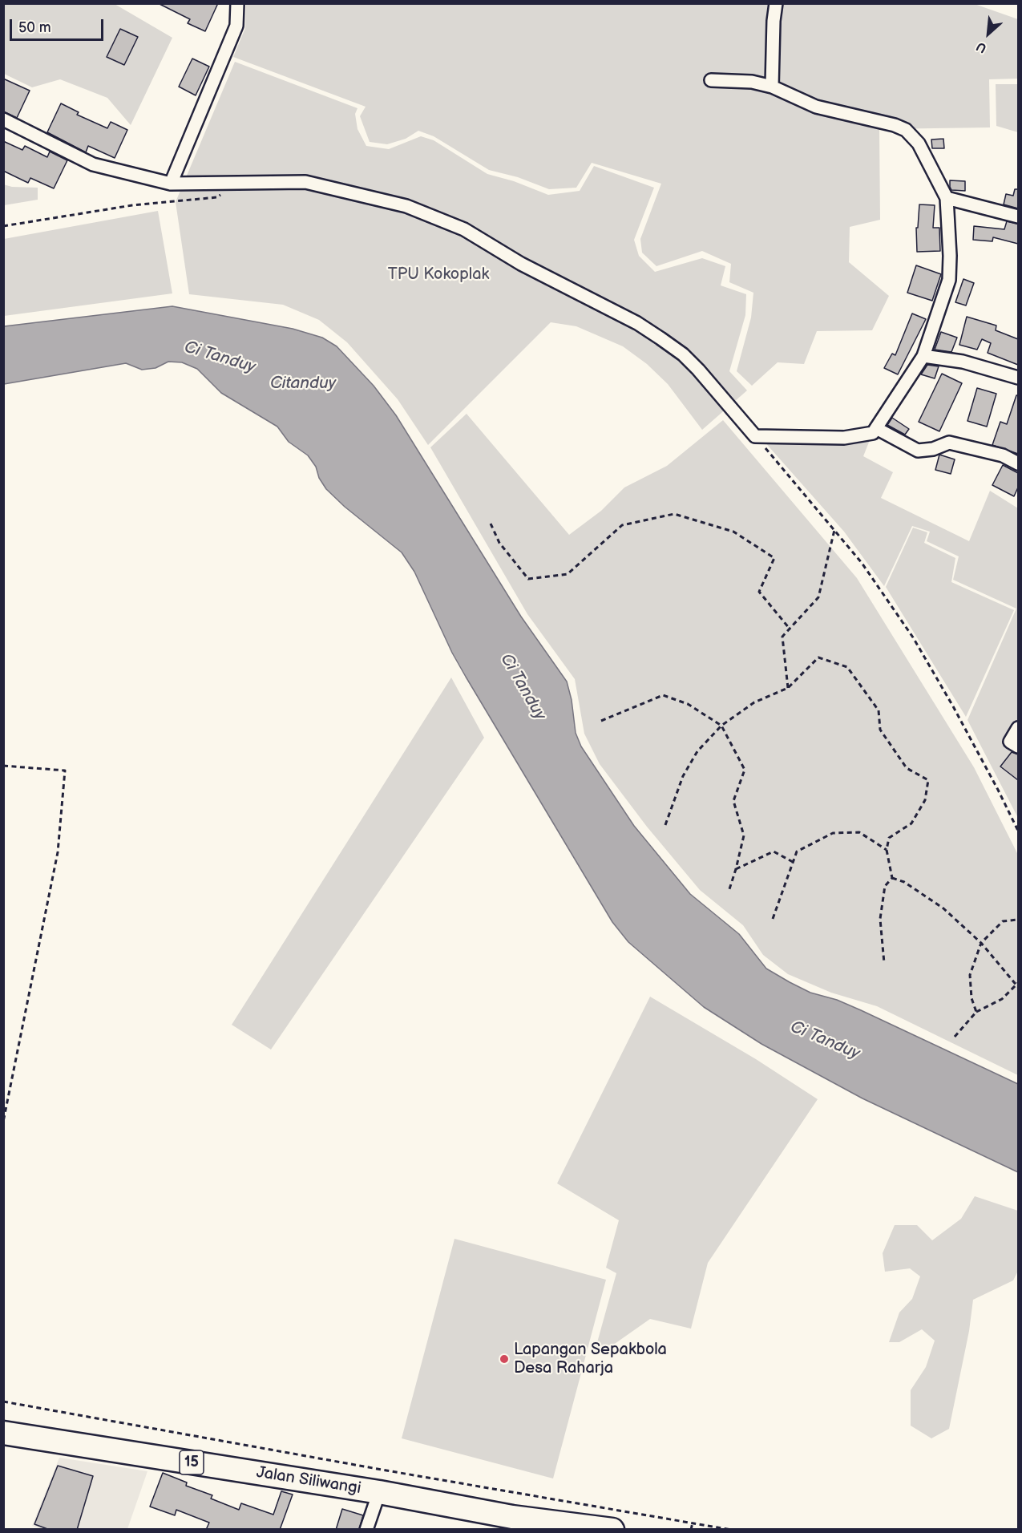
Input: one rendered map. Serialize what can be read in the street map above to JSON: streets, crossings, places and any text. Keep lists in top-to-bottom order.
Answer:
{
  "streets": {
    "highway": ["15", "Jalan Siliwangi"]
  },
  "water": ["Ci Tanduy", "Citanduy"],
  "parks": ["TPU Kokoplak"],
  "places": ["Lapangan Sepakbola Desa Raharja"],
  "scale_bar": "50 m",
  "north": "bottom left"
}
